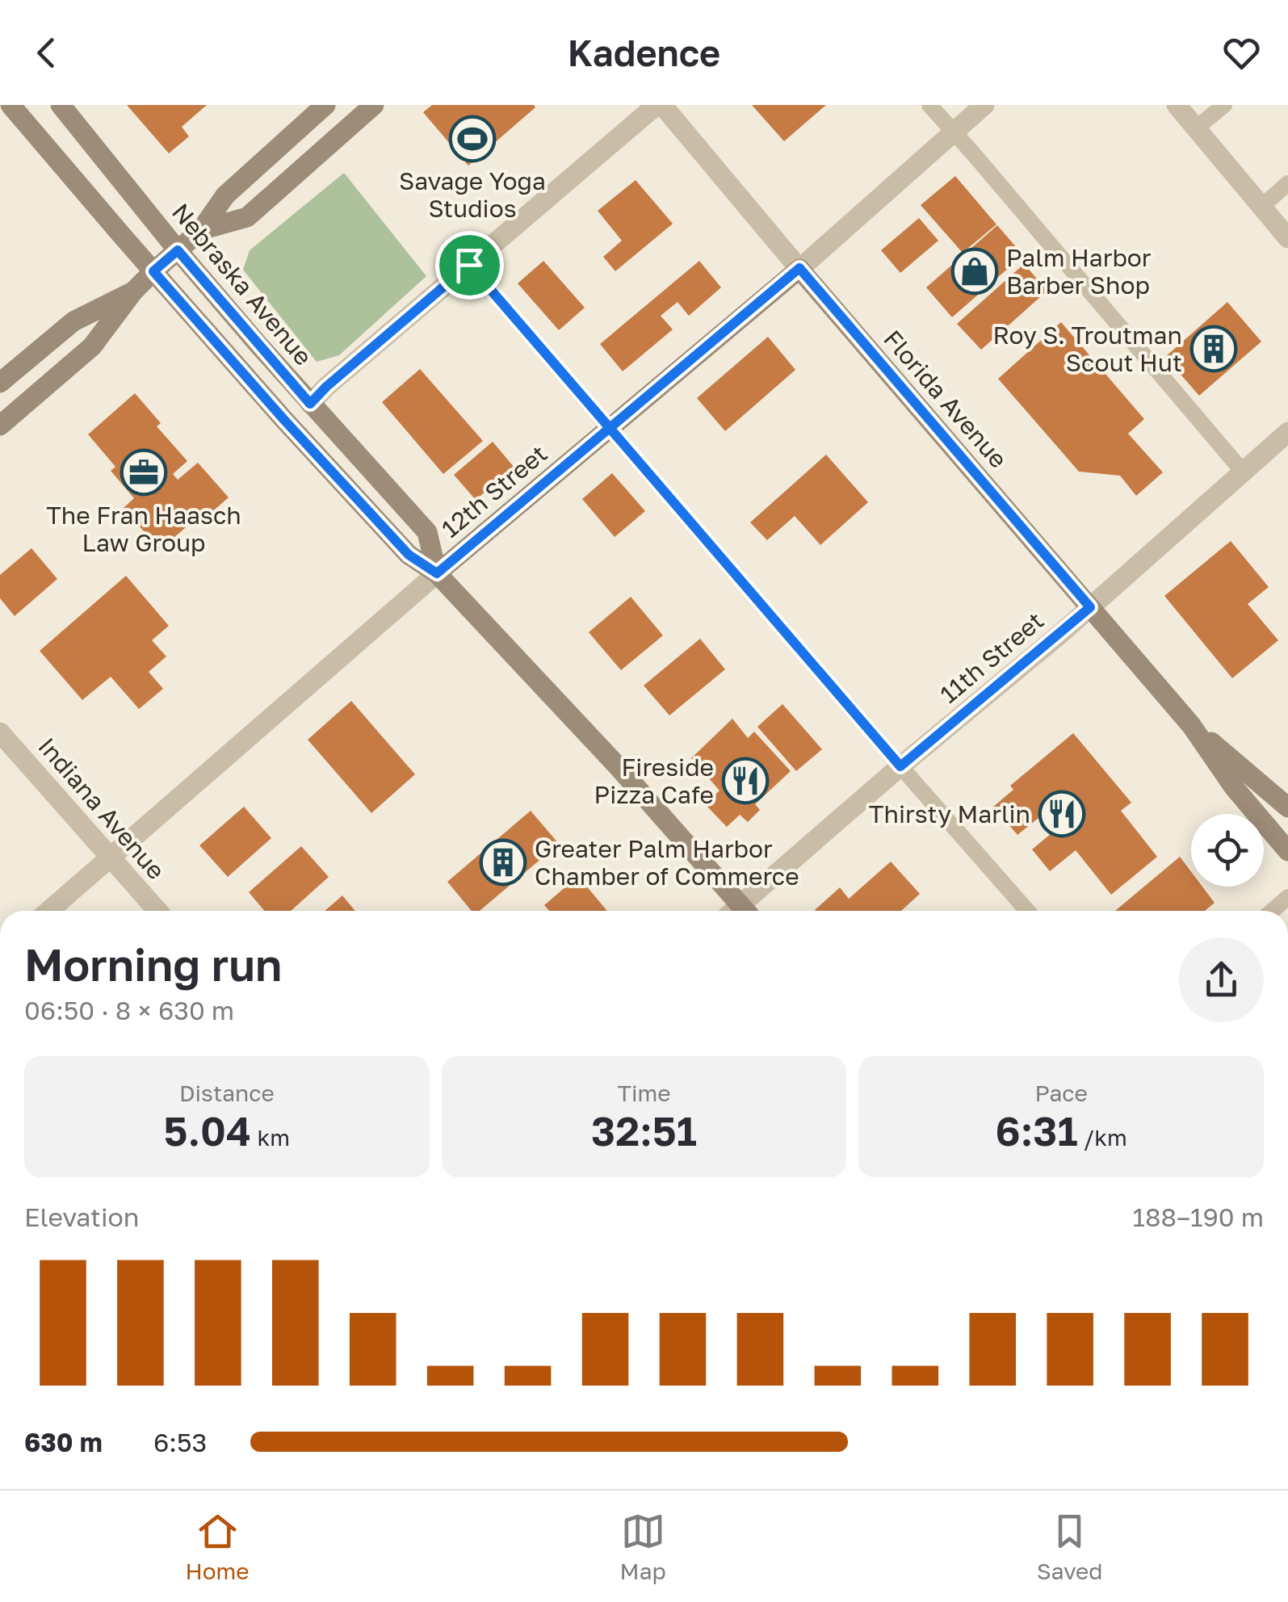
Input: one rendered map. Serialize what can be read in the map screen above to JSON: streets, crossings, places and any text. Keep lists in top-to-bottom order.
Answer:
{
  "streets": {
    "main road": ["Nebraska Avenue", "Florida Avenue", "12th Street"],
    "street": ["11th Street", "Indiana Avenue"]
  },
  "crossings": [
    ["Nebraska Avenue", "12th Street"],
    ["Florida Avenue", "12th Street"],
    ["Florida Avenue", "11th Street"],
    ["12th Street", "Indiana Avenue"]
  ],
  "places": {
    "sports": ["Savage Yoga Studios"],
    "shop": ["Palm Harbor Barber Shop"],
    "building": ["Roy S. Troutman Scout Hut", "Greater Palm Harbor Chamber of Commerce"],
    "office": ["The Fran Haasch Law Group"],
    "restaurant": ["Fireside Pizza Cafe", "Thirsty Marlin"]
  },
  "page": {
    "header": "Kadence",
    "heading": ["Morning run", "06:50 · 8 × 630 m"],
    "stats": [
      ["Distance", "5.04 km"],
      ["Time", "32:51"],
      ["Pace", "6:31 /km"]
    ],
    "chart": ["Elevation", "188–190 m"],
    "list": [
      {
        "name": "630 m",
        "note": "6:53"
      }
    ],
    "tabs": ["Home", "Map", "Saved"]
  }
}
